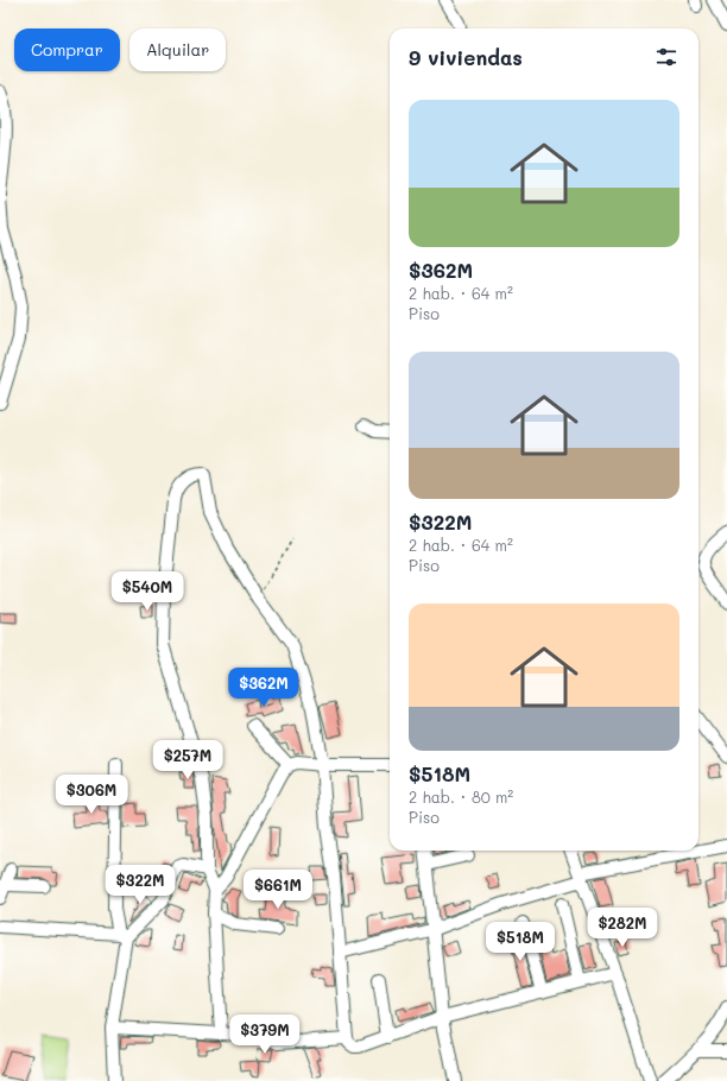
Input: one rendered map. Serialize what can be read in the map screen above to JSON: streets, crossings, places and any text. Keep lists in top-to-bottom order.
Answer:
{
  "page": {
    "chip": ["Comprar", "Alquilar"],
    "heading": "9 viviendas",
    "list": [
      {
        "name": "$362M",
        "note": "2 hab. · 64 m² · Piso"
      },
      {
        "name": "$322M",
        "note": "2 hab. · 64 m² · Piso"
      },
      {
        "name": "$518M",
        "note": "2 hab. · 80 m² · Piso"
      }
    ],
    "price": [
      "$540M",
      "$362M",
      "$257M",
      "$306M",
      "$322M",
      "$661M",
      "$282M",
      "$518M",
      "$379M"
    ]
  }
}
